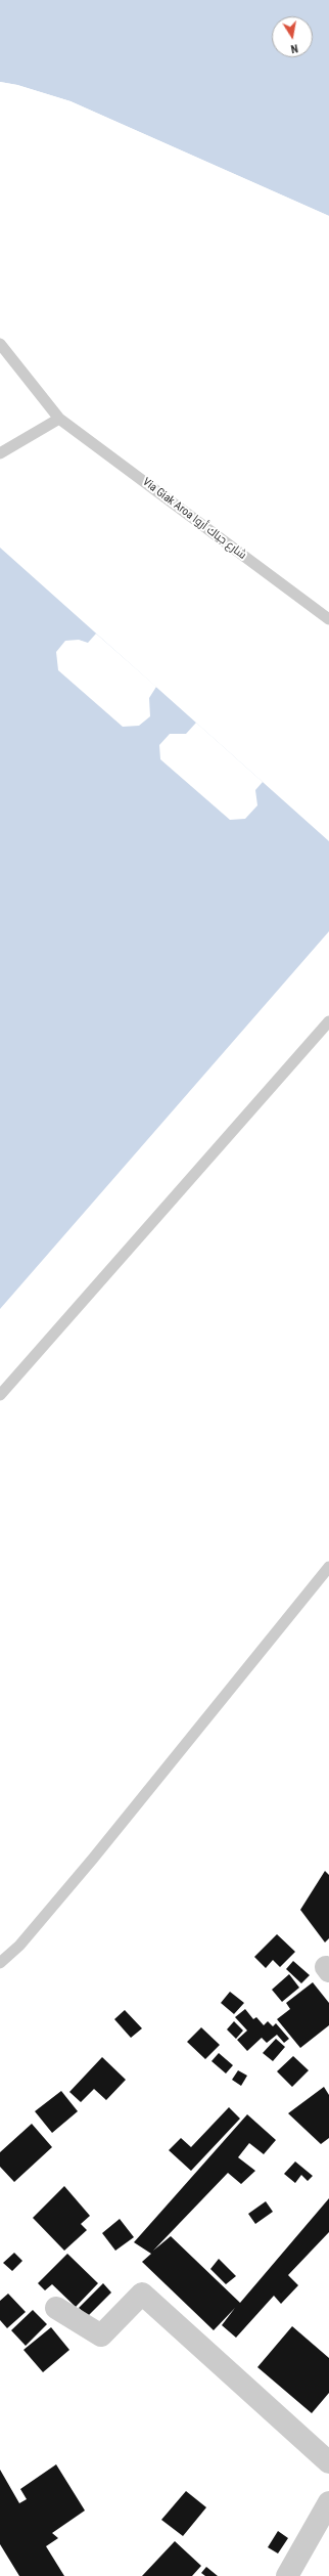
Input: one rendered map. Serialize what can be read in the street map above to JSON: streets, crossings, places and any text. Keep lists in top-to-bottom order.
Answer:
{
  "streets": {
    "lane": ["Via Giak Aroa شارع جياك أروا"]
  },
  "north": "bottom"
}
